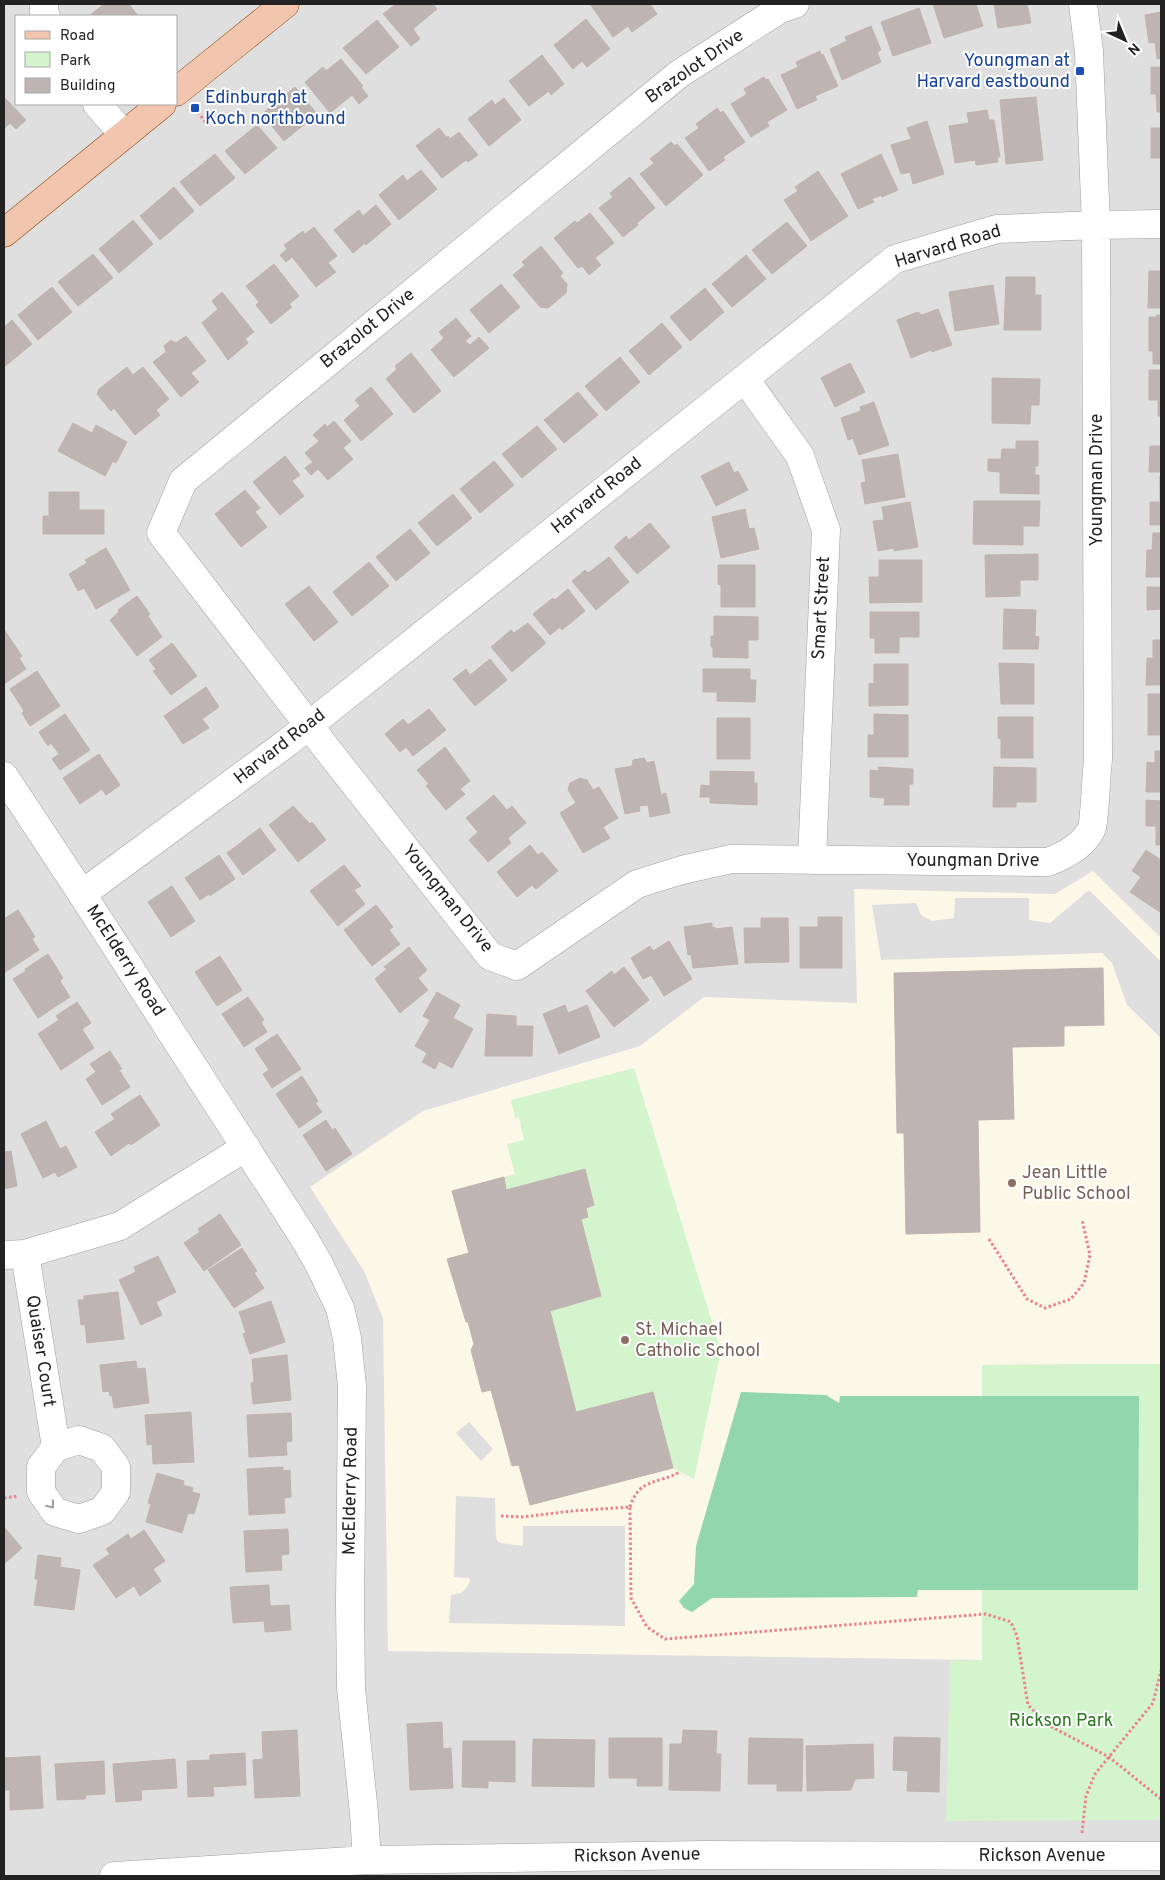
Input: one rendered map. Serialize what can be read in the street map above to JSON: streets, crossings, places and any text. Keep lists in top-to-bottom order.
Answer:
{
  "streets": {
    "street": [
      "Brazolot Drive",
      "Harvard Road",
      "Youngman Drive",
      "Smart Street",
      "McElderry Road",
      "Quaiser Court",
      "Rickson Avenue"
    ]
  },
  "crossings": [
    ["Brazolot Drive", "Harvard Road"],
    ["Brazolot Drive", "Youngman Drive"],
    ["Harvard Road", "Youngman Drive"],
    ["Harvard Road", "Smart Street"],
    ["Harvard Road", "McElderry Road"],
    ["Youngman Drive", "Smart Street"],
    ["McElderry Road", "Rickson Avenue"]
  ],
  "parks": ["Rickson Park"],
  "places": {
    "transit": ["Youngman at Harvard eastbound", "Edinburgh at Koch northbound"],
    "other": ["Jean Little Public School", "St. Michael Catholic School"]
  },
  "legend": ["Road", "Park", "Building"],
  "north": "bottom right"
}
